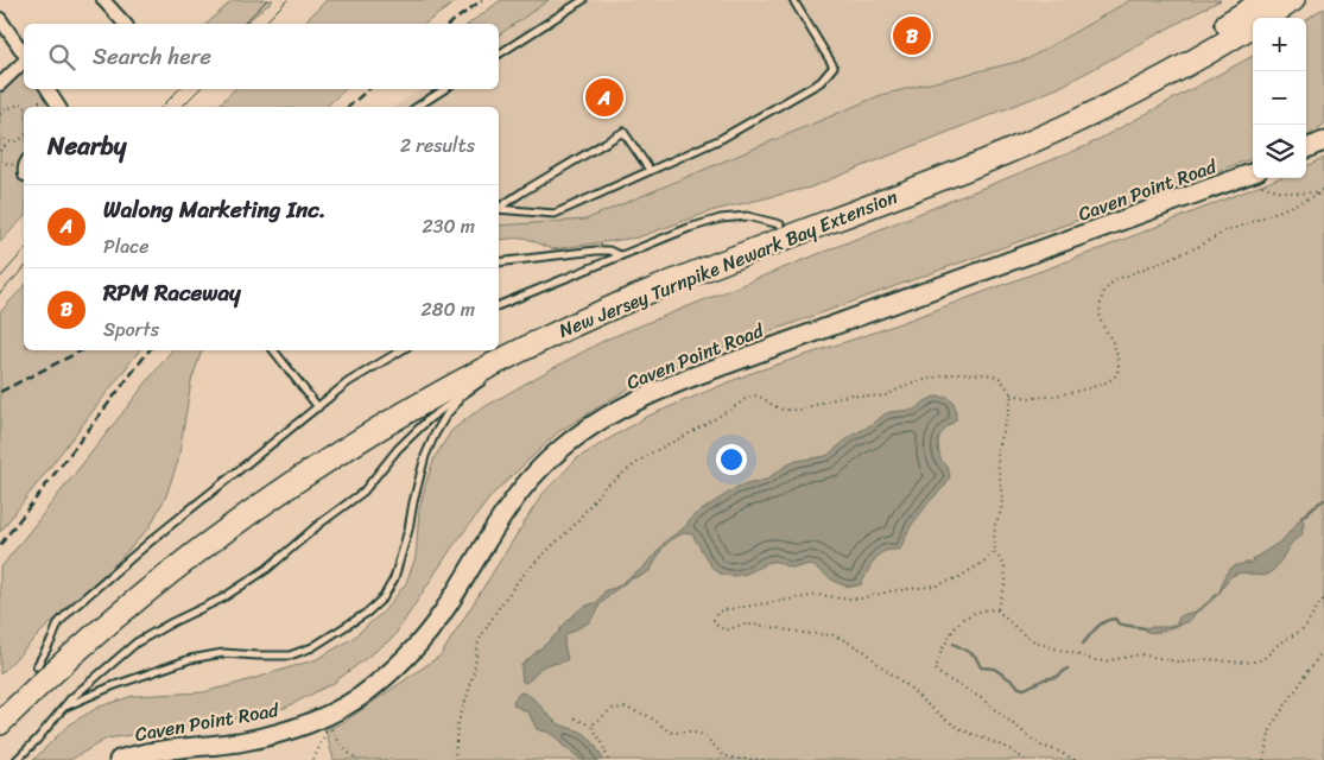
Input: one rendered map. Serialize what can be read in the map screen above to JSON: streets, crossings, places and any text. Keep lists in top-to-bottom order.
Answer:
{
  "streets": {
    "highway": ["New Jersey Turnpike Newark Bay Extension"],
    "street": ["Caven Point Road"]
  },
  "page": {
    "pins": ["B", "A"],
    "map_buttons": ["+", "−"],
    "search": "Search here",
    "heading": ["Nearby", "2 results"],
    "list": [
      {
        "mark": "A",
        "name": "Walong Marketing Inc.",
        "note": "Place",
        "value": "230 m"
      },
      {
        "mark": "B",
        "name": "RPM Raceway",
        "note": "Sports",
        "value": "280 m"
      }
    ]
  }
}
